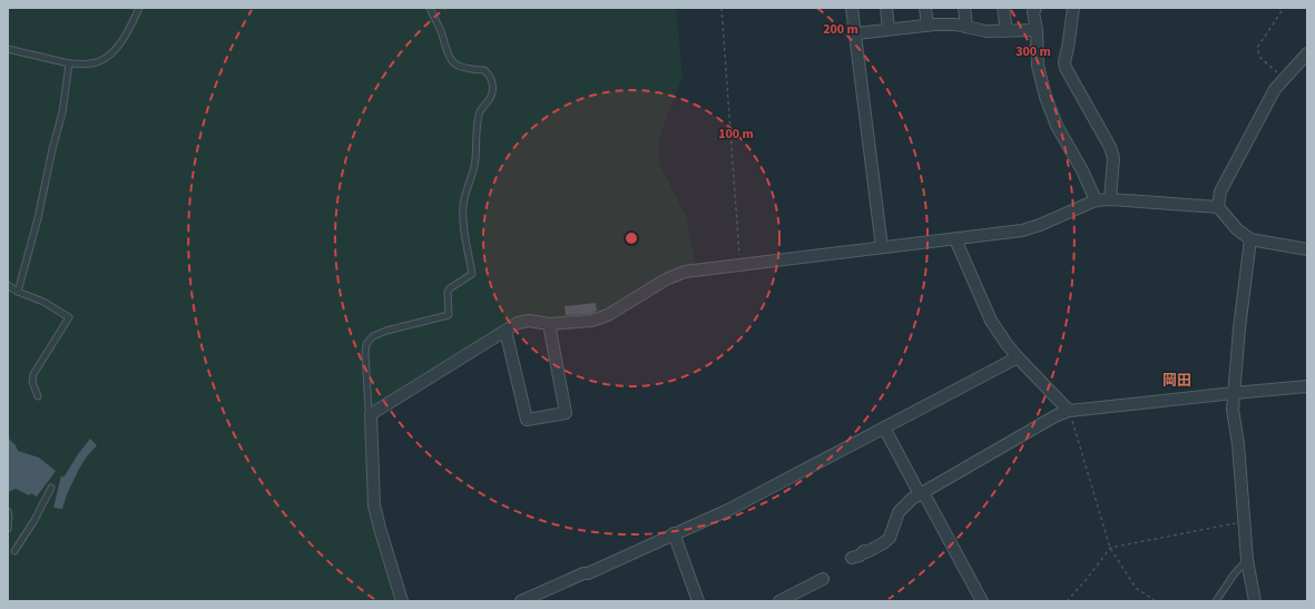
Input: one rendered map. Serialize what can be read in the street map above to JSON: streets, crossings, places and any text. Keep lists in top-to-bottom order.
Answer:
{
  "districts": ["岡田"],
  "rings": ["200 m", "300 m", "100 m"]
}
